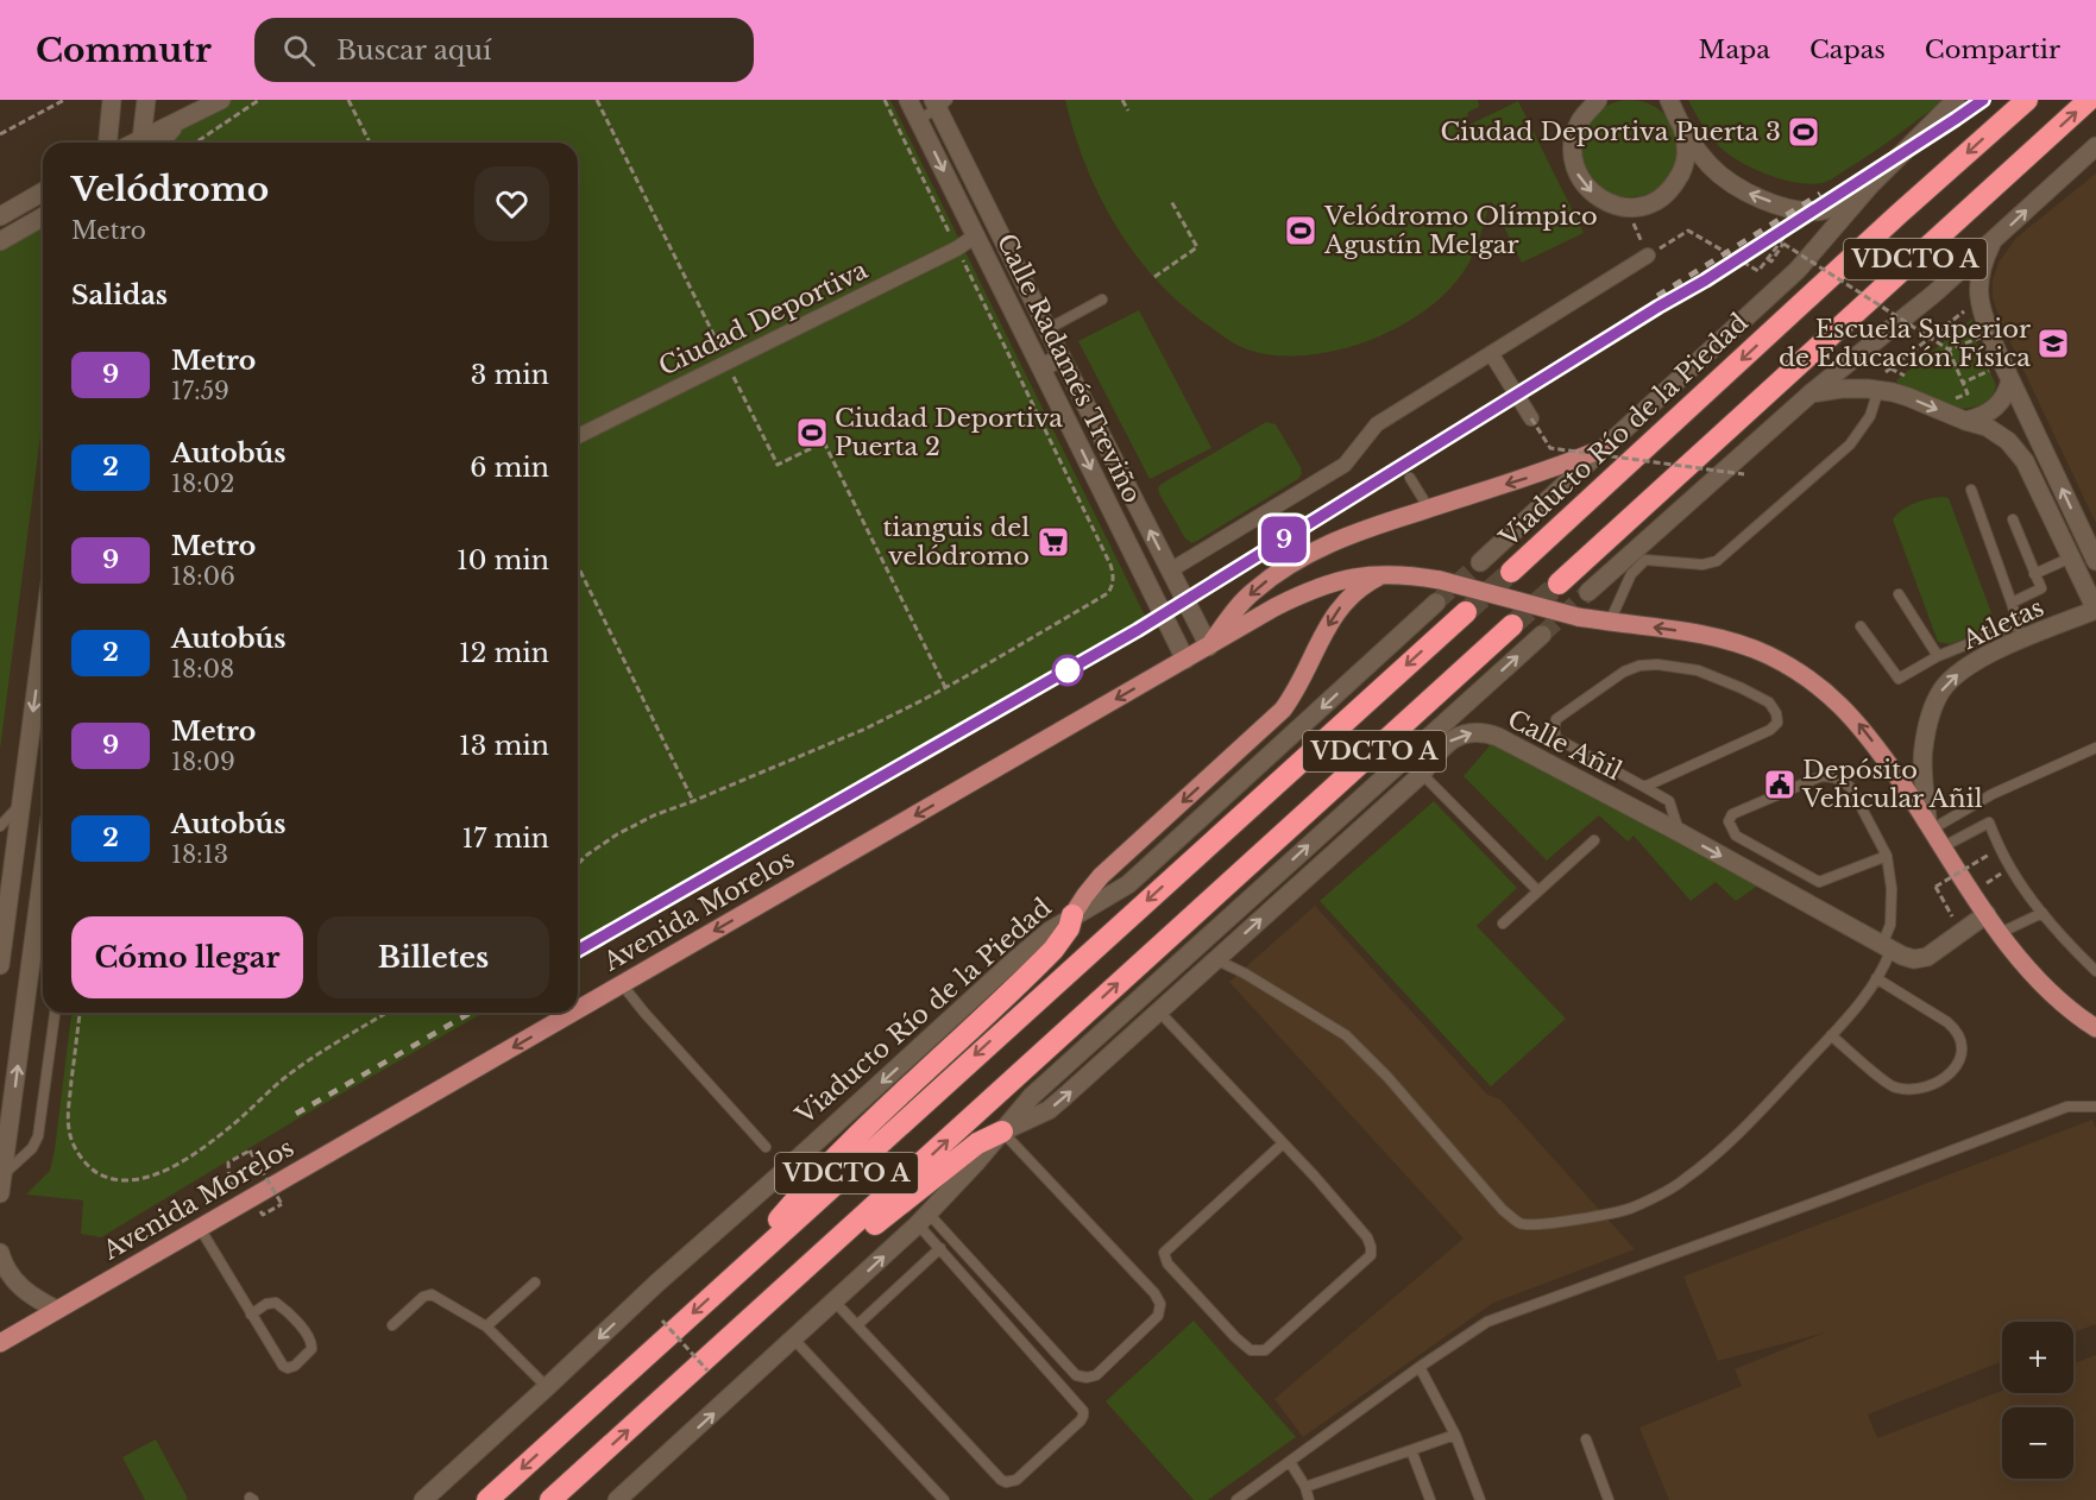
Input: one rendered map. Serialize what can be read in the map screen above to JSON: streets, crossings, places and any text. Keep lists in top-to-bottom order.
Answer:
{
  "streets": {
    "highway": ["VDCTO A", "Viaducto Río de la Piedad"],
    "main road": ["Avenida Morelos"],
    "street": [
      "Ciudad Deportiva",
      "Calle Radamés Treviño",
      "Atletas",
      "Calle Añil"
    ]
  },
  "crossings": [
    ["Ciudad Deportiva", "Calle Radamés Treviño"],
    ["Calle Radamés Treviño", "Avenida Morelos"]
  ],
  "one_way": ["Atletas", "Calle Añil", "Avenida Morelos"],
  "places": {
    "sports": ["Ciudad Deportiva Puerta 3", "Velódromo Olímpico Agustín Melgar", "Ciudad Deportiva Puerta 2"],
    "school or university": ["Escuela Superior de Educación Física"],
    "supermarket": ["tianguis del velódromo"],
    "public building": ["Depósito Vehicular Añil"]
  },
  "lines": ["metro line 9"],
  "page": {
    "header": "Commutr",
    "search": "Buscar aquí",
    "nav": ["Mapa", "Capas", "Compartir"],
    "on_map": "9",
    "heading": [
      ["Velódromo", "Metro"],
      "Salidas"
    ],
    "list": [
      {
        "mark": "9",
        "name": "Metro",
        "note": "17:59",
        "value": "3 min"
      },
      {
        "mark": "2",
        "name": "Autobús",
        "note": "18:02",
        "value": "6 min"
      },
      {
        "mark": "9",
        "name": "Metro",
        "note": "18:06",
        "value": "10 min"
      },
      {
        "mark": "2",
        "name": "Autobús",
        "note": "18:08",
        "value": "12 min"
      },
      {
        "mark": "9",
        "name": "Metro",
        "note": "18:09",
        "value": "13 min"
      },
      {
        "mark": "2",
        "name": "Autobús",
        "note": "18:13",
        "value": "17 min"
      }
    ],
    "buttons": ["Cómo llegar", "Billetes"],
    "map_buttons": ["+", "−"]
  }
}
